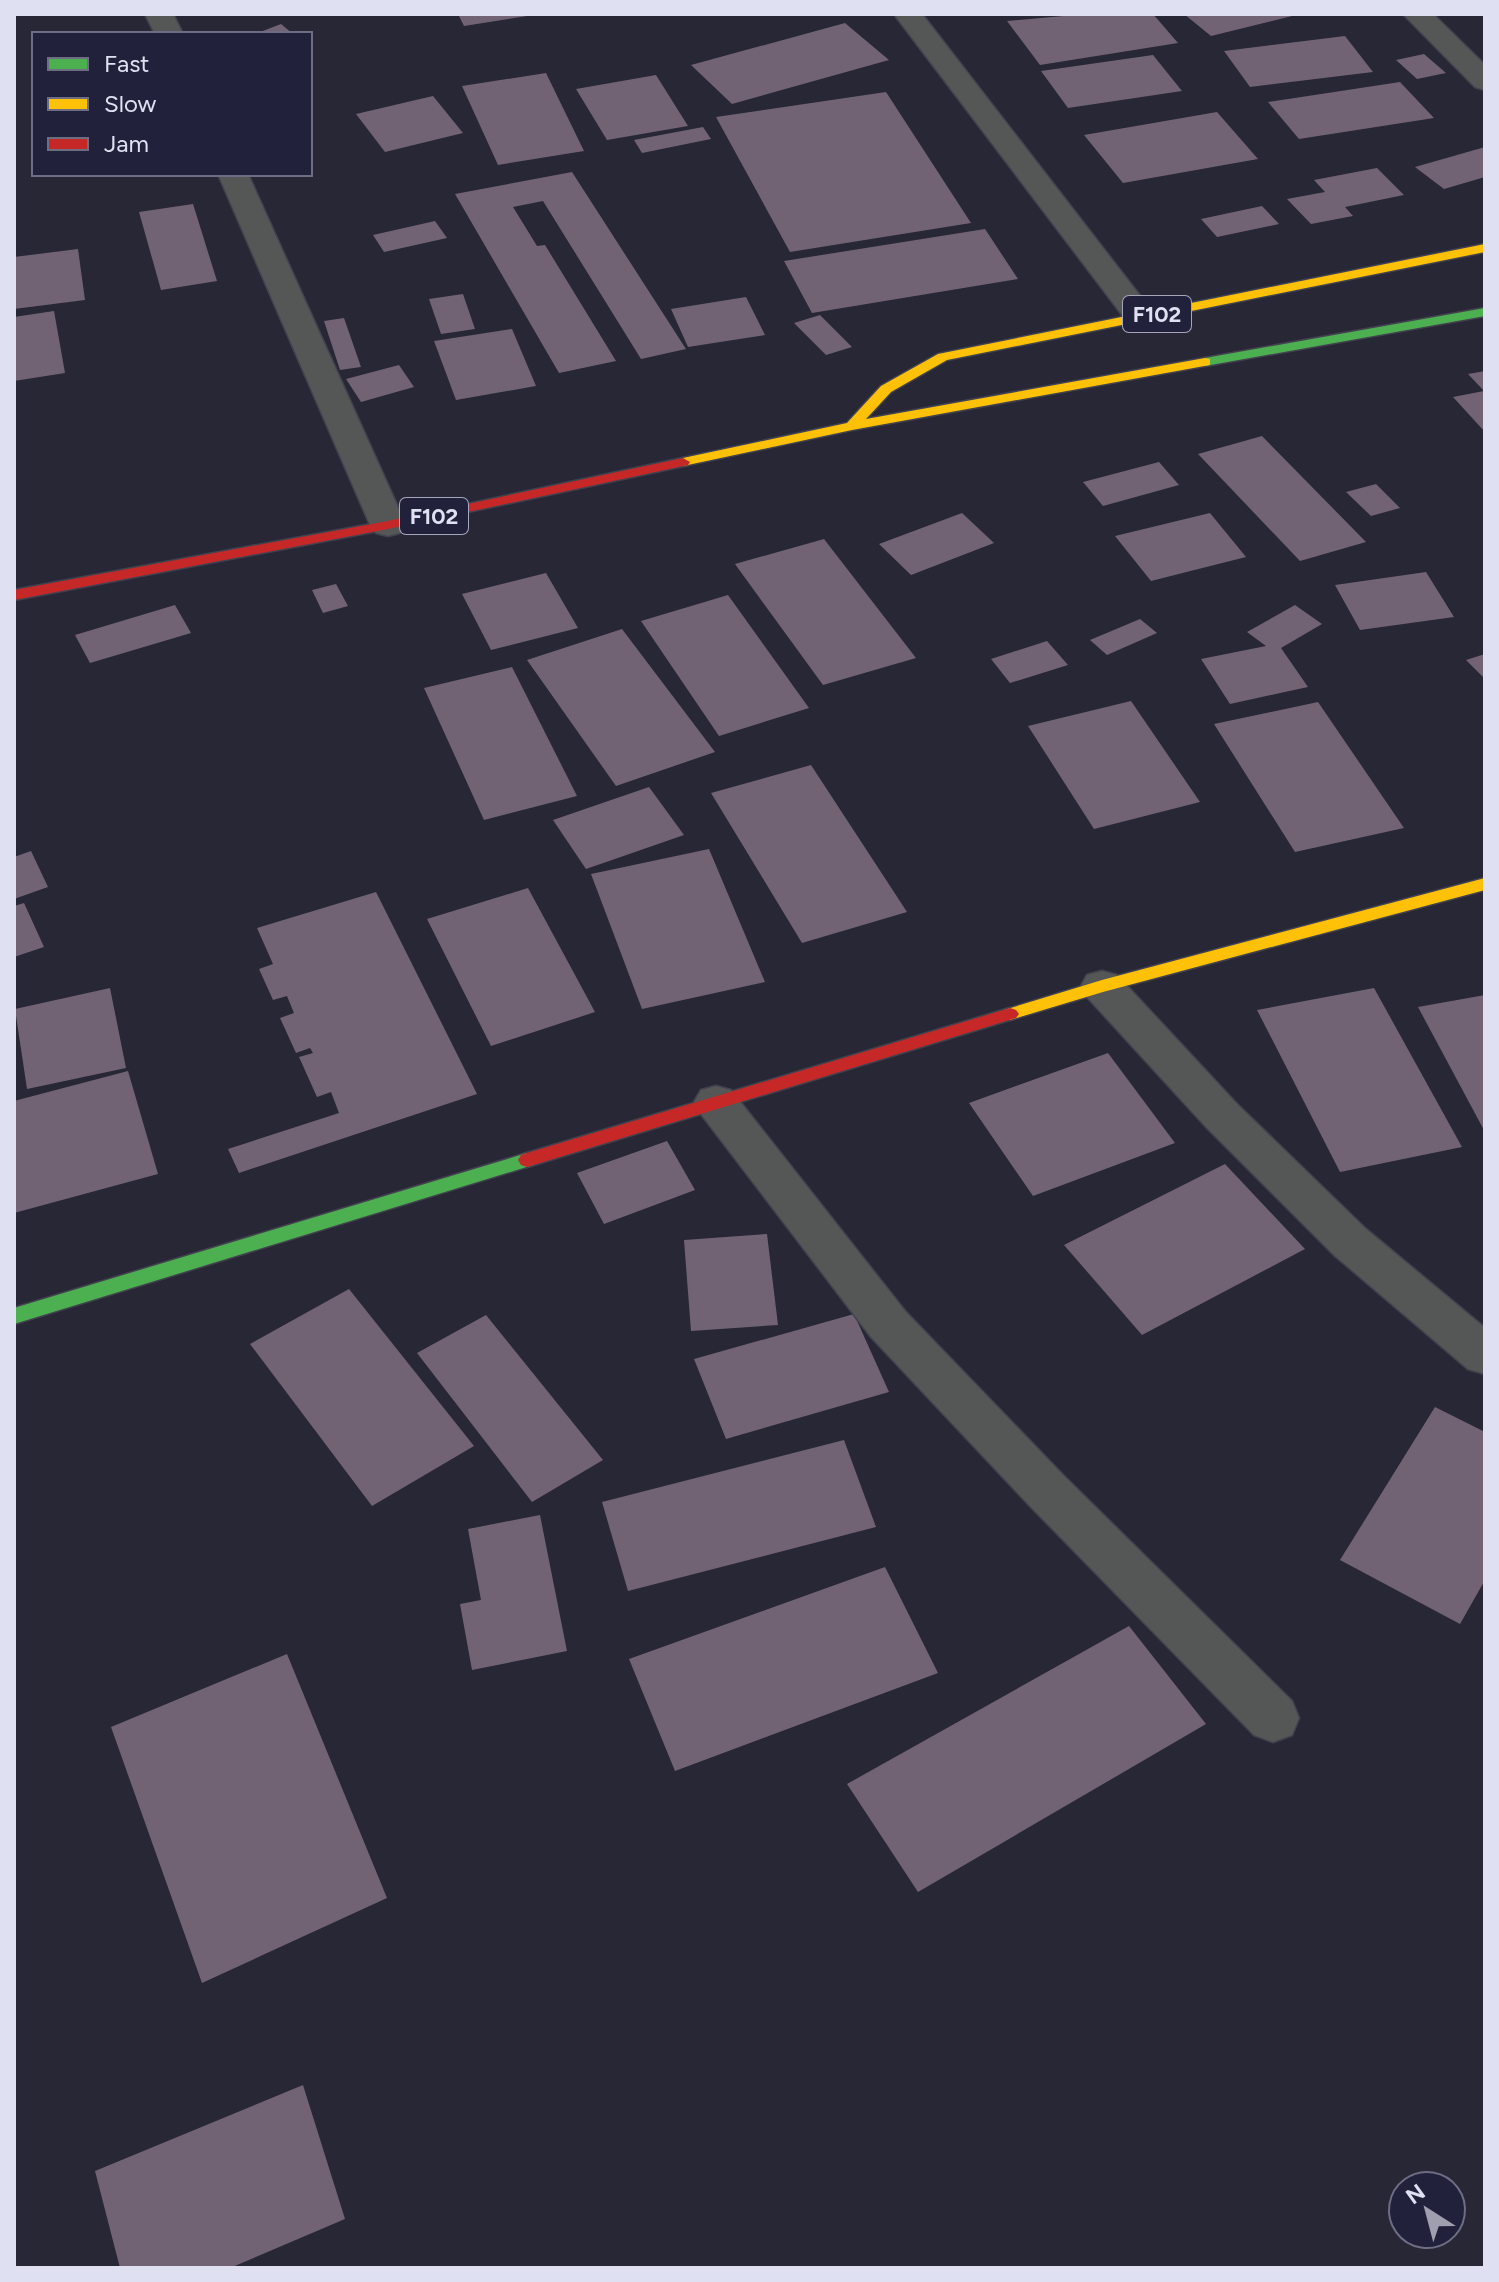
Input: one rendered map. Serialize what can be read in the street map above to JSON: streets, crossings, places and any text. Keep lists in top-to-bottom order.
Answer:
{
  "streets": {
    "main road": ["F102"]
  },
  "legend": ["Fast", "Slow", "Jam"],
  "north": "top left"
}
